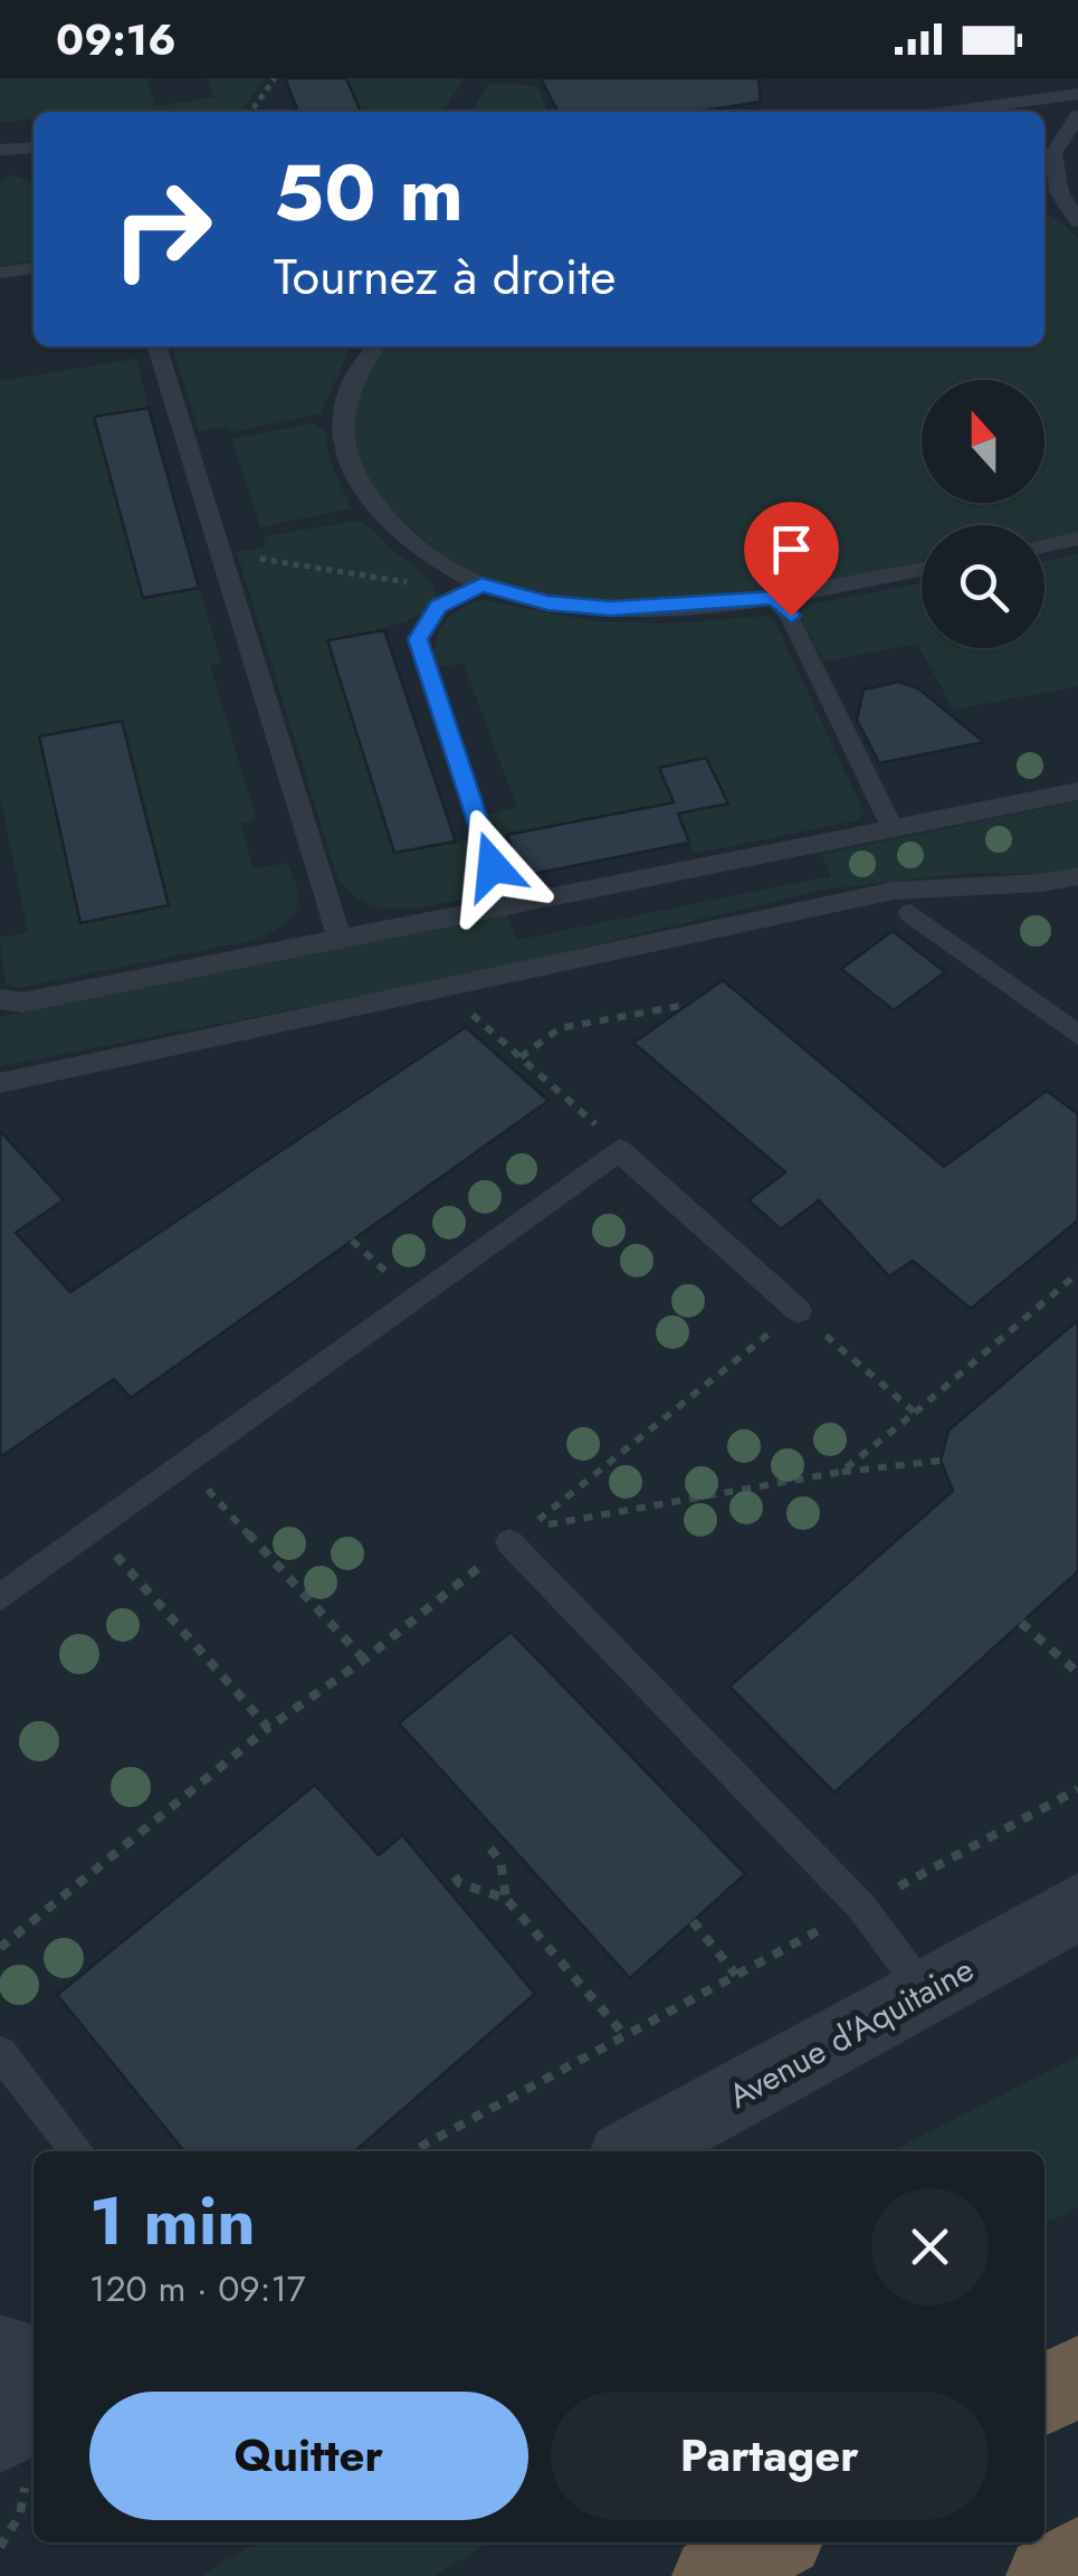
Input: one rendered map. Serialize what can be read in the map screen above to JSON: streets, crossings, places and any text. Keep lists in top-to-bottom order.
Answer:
{
  "streets": {
    "street": ["Avenue d'Aquitaine"]
  },
  "north": "top",
  "page": {
    "status": "09:16",
    "turn": ["50 m", "Tournez à droite"],
    "heading": ["1 min", "120 m · 09:17"],
    "buttons": ["Quitter", "Partager"]
  }
}
